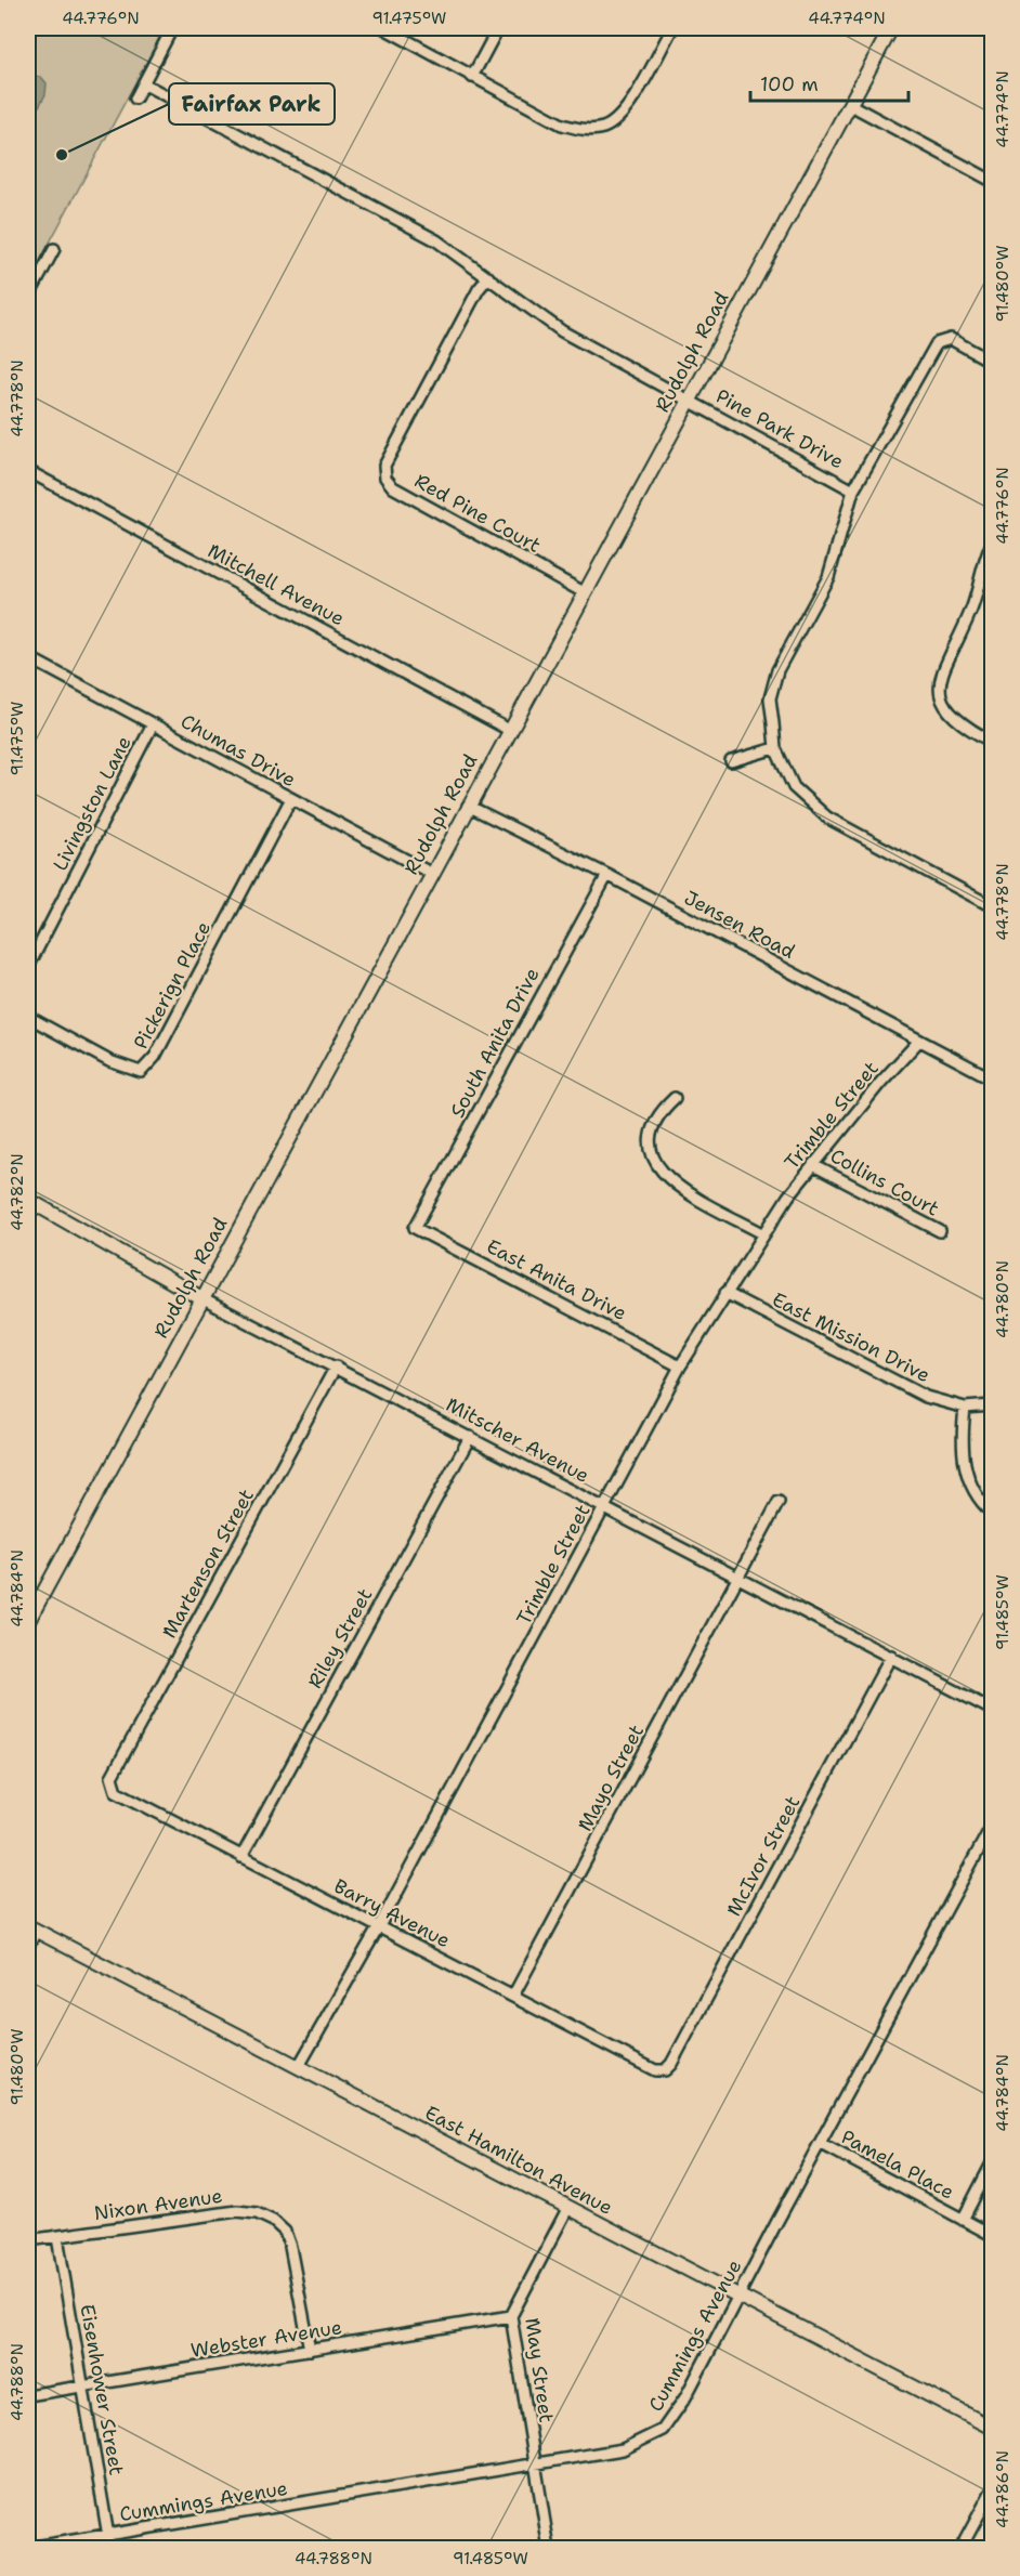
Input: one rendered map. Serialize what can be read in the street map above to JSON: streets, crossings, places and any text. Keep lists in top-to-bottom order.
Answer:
{
  "streets": {
    "street": [
      "Rudolph Road",
      "Pine Park Drive",
      "Red Pine Court",
      "Mitchell Avenue",
      "Chumas Drive",
      "Livingston Lane",
      "Jensen Road",
      "Pickerign Place",
      "South Anita Drive",
      "Trimble Street",
      "Collins Court",
      "East Anita Drive",
      "East Mission Drive",
      "Mitscher Avenue",
      "Martenson Street",
      "Riley Street",
      "Mayo Street",
      "McIvor Street",
      "Barry Avenue",
      "East Hamilton Avenue",
      "Pamela Place",
      "Nixon Avenue",
      "Cummings Avenue",
      "Webster Avenue",
      "May Street",
      "Eisenhower Street"
    ]
  },
  "crossings": [
    ["Rudolph Road", "Pine Park Drive"],
    ["Rudolph Road", "Red Pine Court"],
    ["Rudolph Road", "Mitchell Avenue"],
    ["Rudolph Road", "Chumas Drive"],
    ["Rudolph Road", "Jensen Road"],
    ["Rudolph Road", "Mitscher Avenue"],
    ["Pine Park Drive", "Red Pine Court"],
    ["Chumas Drive", "Livingston Lane"],
    ["Chumas Drive", "Pickerign Place"],
    ["Jensen Road", "South Anita Drive"],
    ["Jensen Road", "Trimble Street"],
    ["South Anita Drive", "East Anita Drive"],
    ["Trimble Street", "Collins Court"],
    ["Trimble Street", "East Anita Drive"],
    ["Trimble Street", "East Mission Drive"],
    ["Trimble Street", "Mitscher Avenue"],
    ["Trimble Street", "Barry Avenue"],
    ["Trimble Street", "East Hamilton Avenue"],
    ["Mitscher Avenue", "Martenson Street"],
    ["Mitscher Avenue", "Riley Street"],
    ["Mitscher Avenue", "Mayo Street"],
    ["Mitscher Avenue", "McIvor Street"],
    ["Martenson Street", "Barry Avenue"],
    ["Riley Street", "Barry Avenue"],
    ["Mayo Street", "Barry Avenue"],
    ["McIvor Street", "Barry Avenue"],
    ["East Hamilton Avenue", "Cummings Avenue"],
    ["East Hamilton Avenue", "May Street"],
    ["Pamela Place", "Cummings Avenue"],
    ["Nixon Avenue", "Webster Avenue"],
    ["Nixon Avenue", "Eisenhower Street"],
    ["Cummings Avenue", "May Street"],
    ["Cummings Avenue", "Eisenhower Street"],
    ["Webster Avenue", "May Street"],
    ["Webster Avenue", "Eisenhower Street"]
  ],
  "places": ["Fairfax Park"],
  "scale_bar": "100 m",
  "coordinates": [
    "44.776°N",
    "91.475°W",
    "44.774°N",
    "91.480°W",
    "44.778°N",
    "44.782°N",
    "44.780°N",
    "44.784°N",
    "91.485°W",
    "44.788°N",
    "44.786°N"
  ]
}
